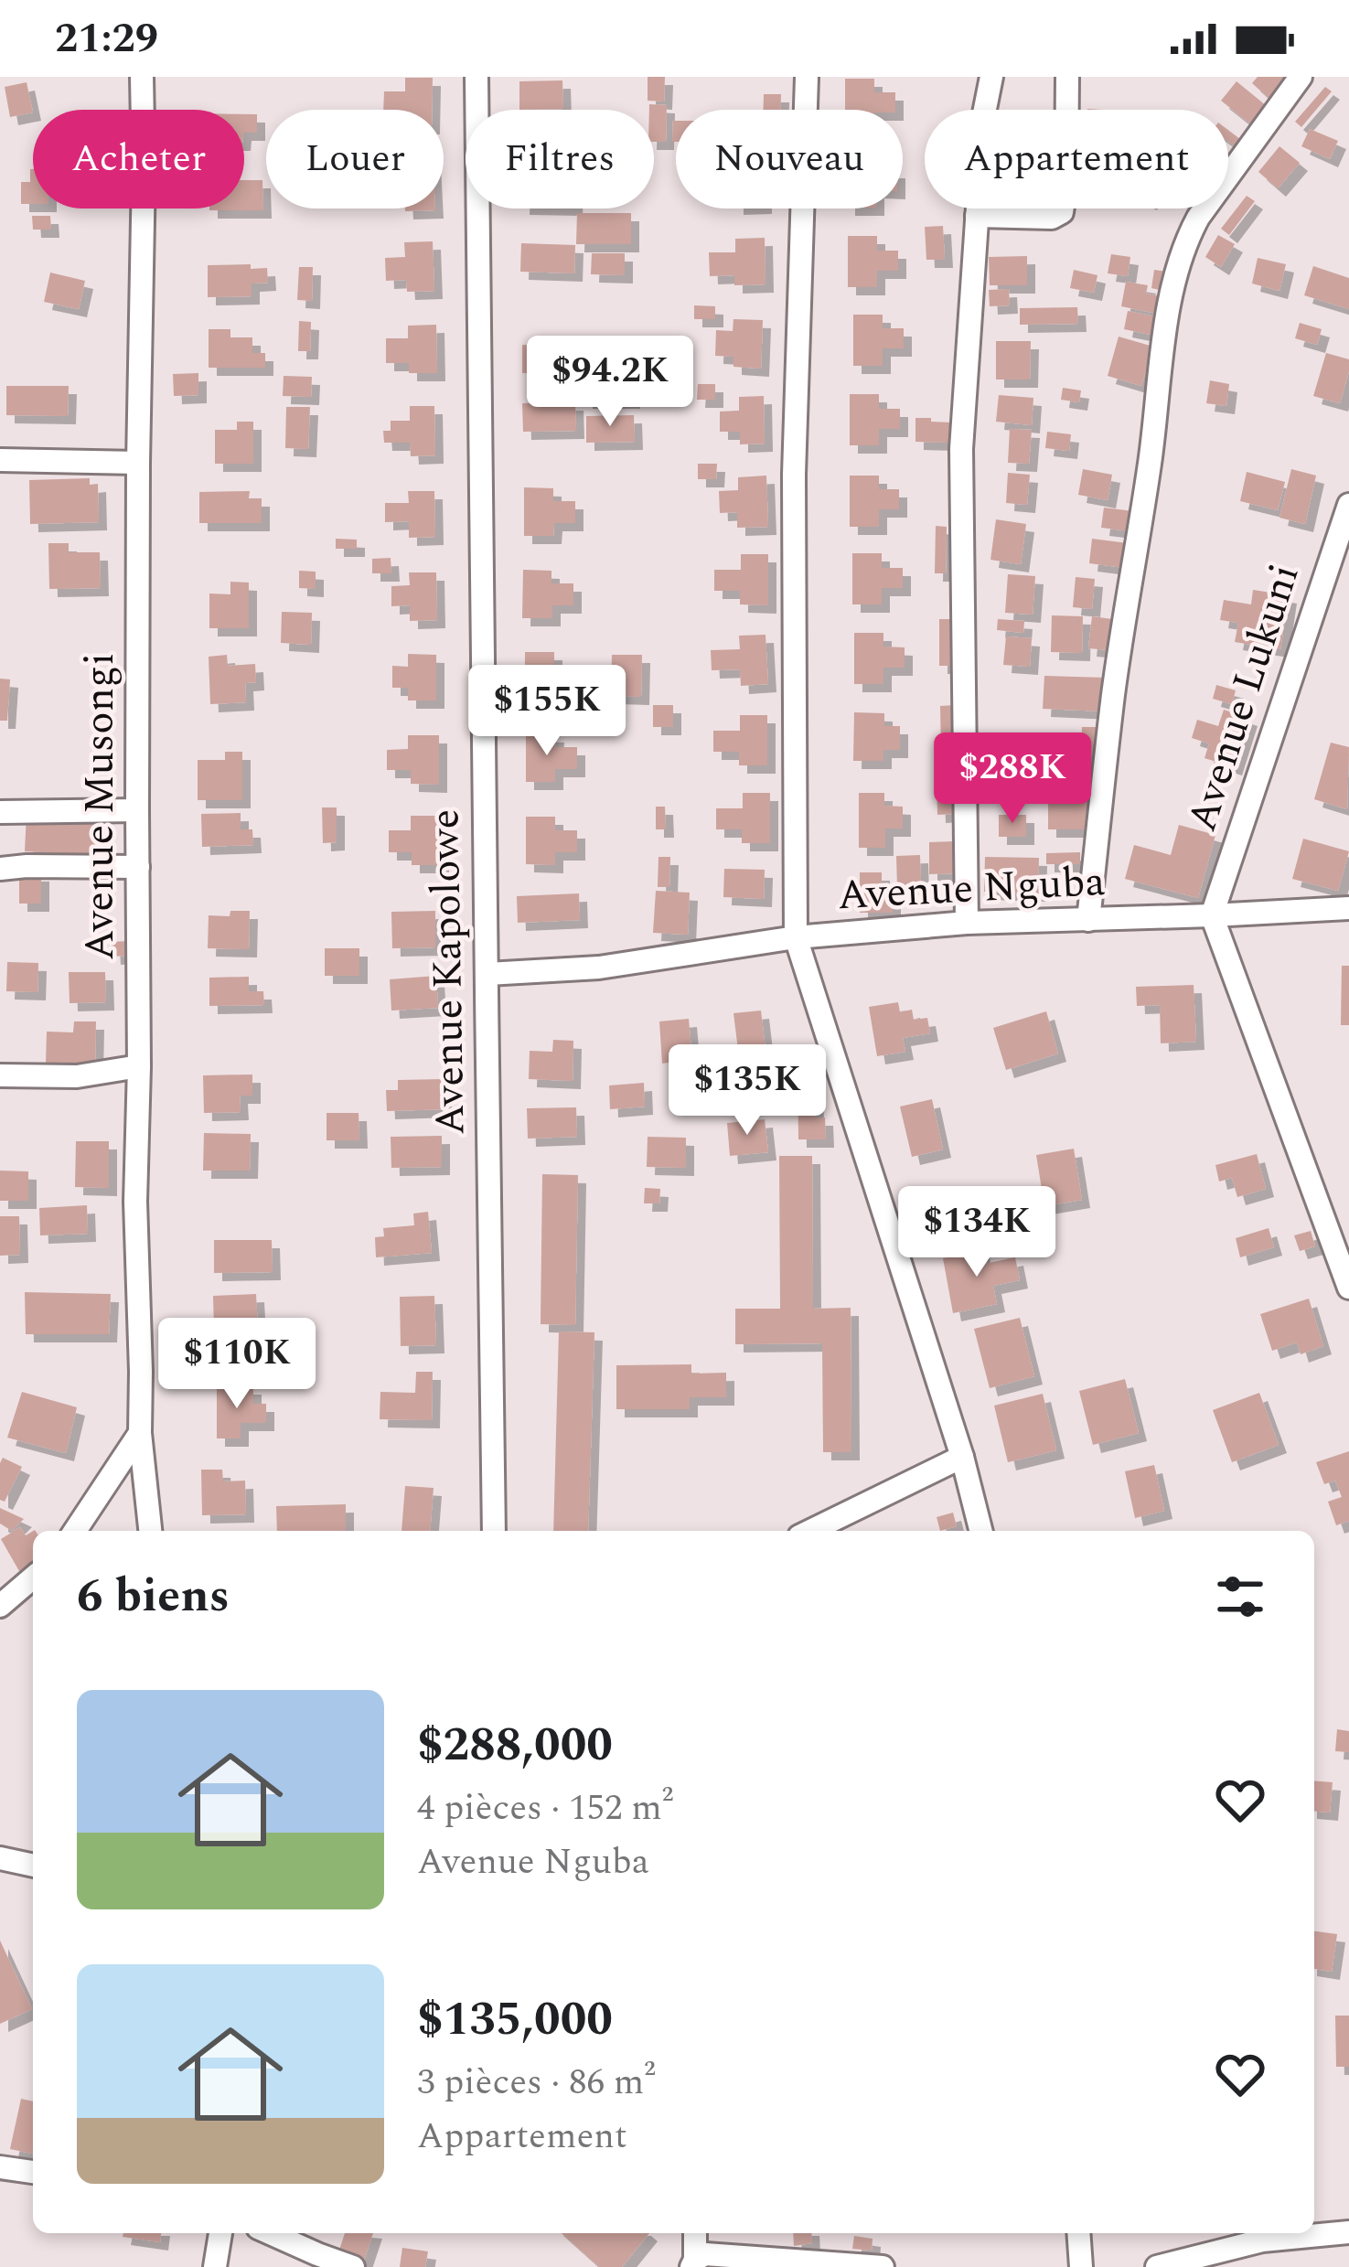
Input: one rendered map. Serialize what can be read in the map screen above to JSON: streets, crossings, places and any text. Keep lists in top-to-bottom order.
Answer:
{
  "streets": {
    "street": [
      "Avenue Lukuni",
      "Avenue Musongi",
      "Avenue Nguba",
      "Avenue Kapolowe"
    ]
  },
  "crossings": [
    ["Avenue Lukuni", "Avenue Nguba"],
    ["Avenue Nguba", "Avenue Kapolowe"]
  ],
  "page": {
    "status": "21:29",
    "chip": [
      "Acheter",
      "Louer",
      "Filtres",
      "Nouveau",
      "Appartement"
    ],
    "price": [
      "$94.2K",
      "$155K",
      "$288K",
      "$135K",
      "$134K",
      "$110K"
    ],
    "heading": "6 biens",
    "list": [
      {
        "name": "$288,000",
        "note": "4 pièces · 152 m² · Avenue Nguba"
      },
      {
        "name": "$135,000",
        "note": "3 pièces · 86 m² · Appartement"
      }
    ]
  }
}
